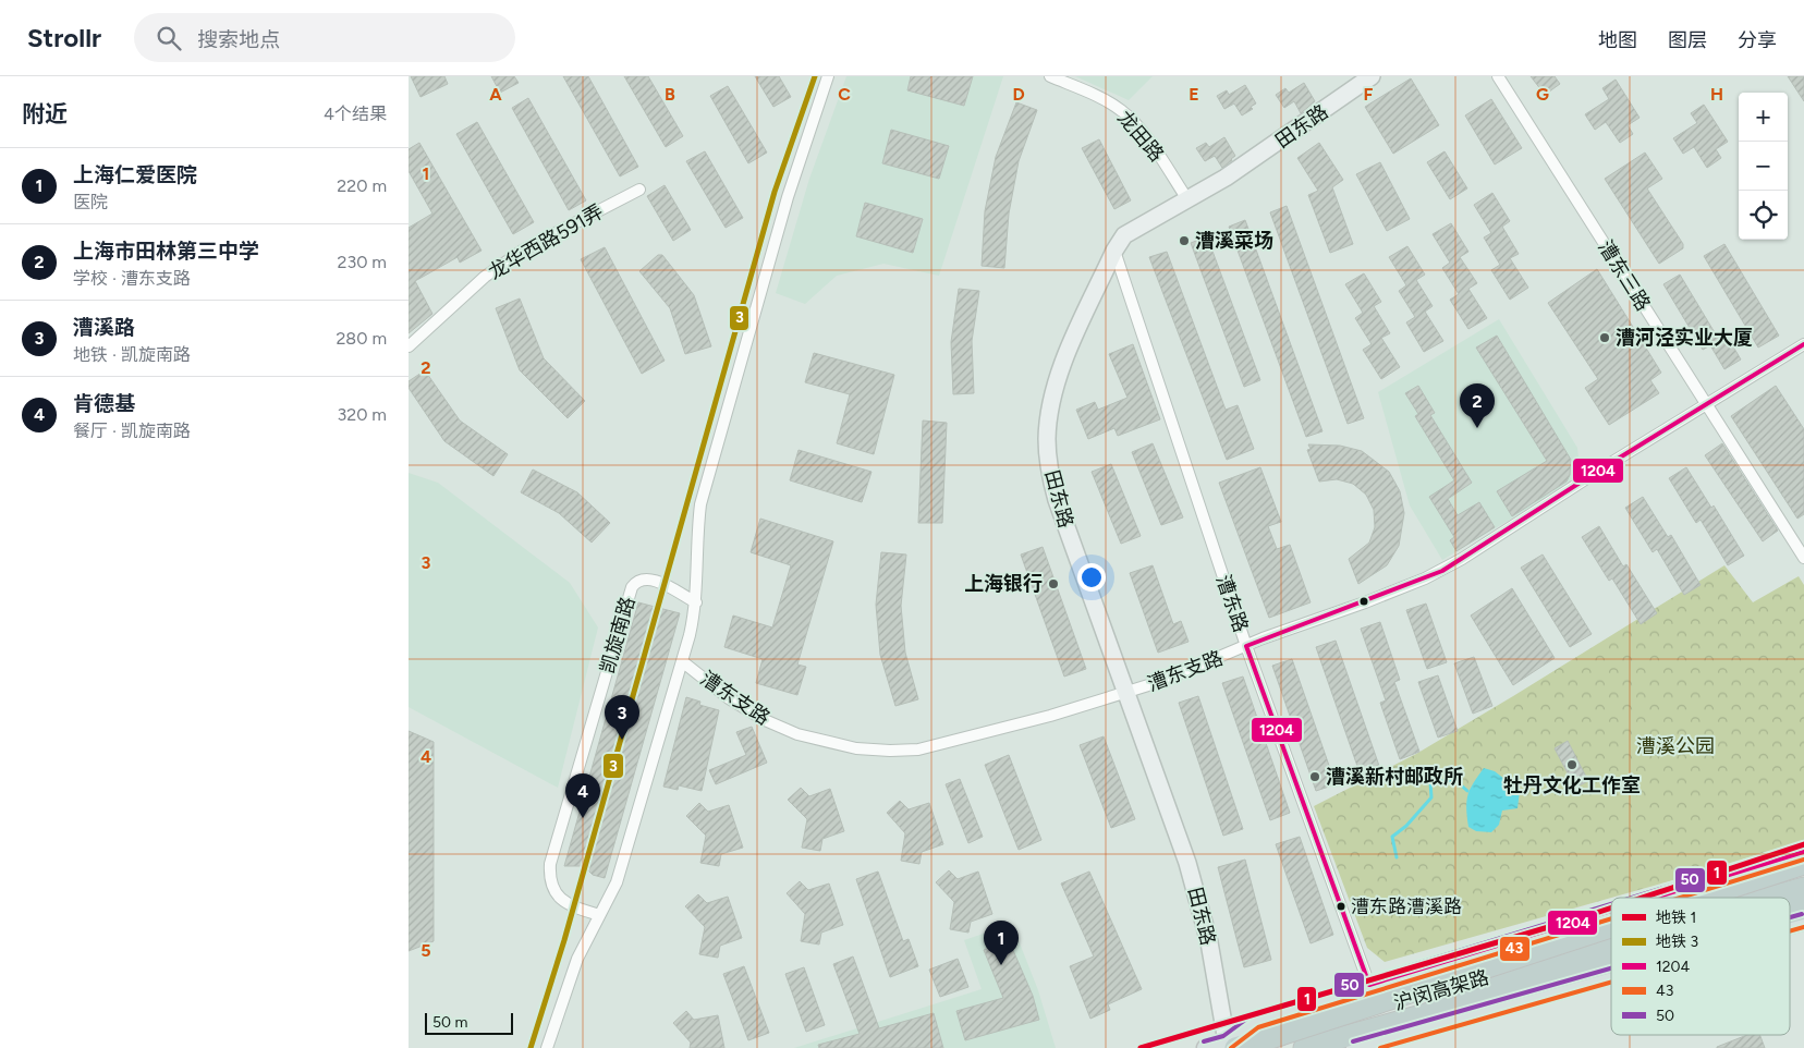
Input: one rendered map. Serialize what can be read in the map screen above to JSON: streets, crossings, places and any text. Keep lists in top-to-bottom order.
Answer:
{
  "streets": {
    "highway": ["沪闵高架路"],
    "street": [
      "田东路",
      "龙田路",
      "龙华西路591弄",
      "漕东三路",
      "漕东路",
      "凯旋南路",
      "漕东支路"
    ]
  },
  "crossings": [
    ["田东路", "龙田路"],
    ["田东路", "漕东路"],
    ["田东路", "漕东支路"],
    ["田东路", "沪闵高架路"],
    ["漕东三路", "漕东支路"],
    ["漕东路", "漕东支路"]
  ],
  "parks": ["漕溪公园"],
  "places": [
    "漕溪菜场",
    "漕河泾实业大厦",
    "上海银行",
    "牡丹文化工作室",
    "漕溪新村邮政所",
    "漕东路漕溪路"
  ],
  "lines": [
    "metro line 3",
    "transit line 1204",
    "metro line 1",
    "transit line 50",
    "transit line 43"
  ],
  "legend": [
    "地铁 1",
    "地铁 3",
    "1204",
    "43",
    "50"
  ],
  "scale_bar": "50 m",
  "page": {
    "header": "Strollr",
    "search": "搜索地点",
    "nav": ["地图", "图层", "分享"],
    "heading": ["附近", "4个结果"],
    "map_buttons": ["+", "−"],
    "list": [
      {
        "mark": "1",
        "name": "上海仁爱医院",
        "note": "医院",
        "value": "220 m"
      },
      {
        "mark": "2",
        "name": "上海市田林第三中学",
        "note": "学校 · 漕东支路",
        "value": "230 m"
      },
      {
        "mark": "3",
        "name": "漕溪路",
        "note": "地铁 · 凯旋南路",
        "value": "280 m"
      },
      {
        "mark": "4",
        "name": "肯德基",
        "note": "餐厅 · 凯旋南路",
        "value": "320 m"
      }
    ],
    "pins": [
      "2",
      "3",
      "4",
      "1"
    ],
    "scale": "50 m"
  },
  "grid": {
    "columns": [
      "A",
      "B",
      "C",
      "D",
      "E",
      "F",
      "G",
      "H"
    ],
    "rows": [
      "1",
      "2",
      "3",
      "4",
      "5"
    ]
  }
}
